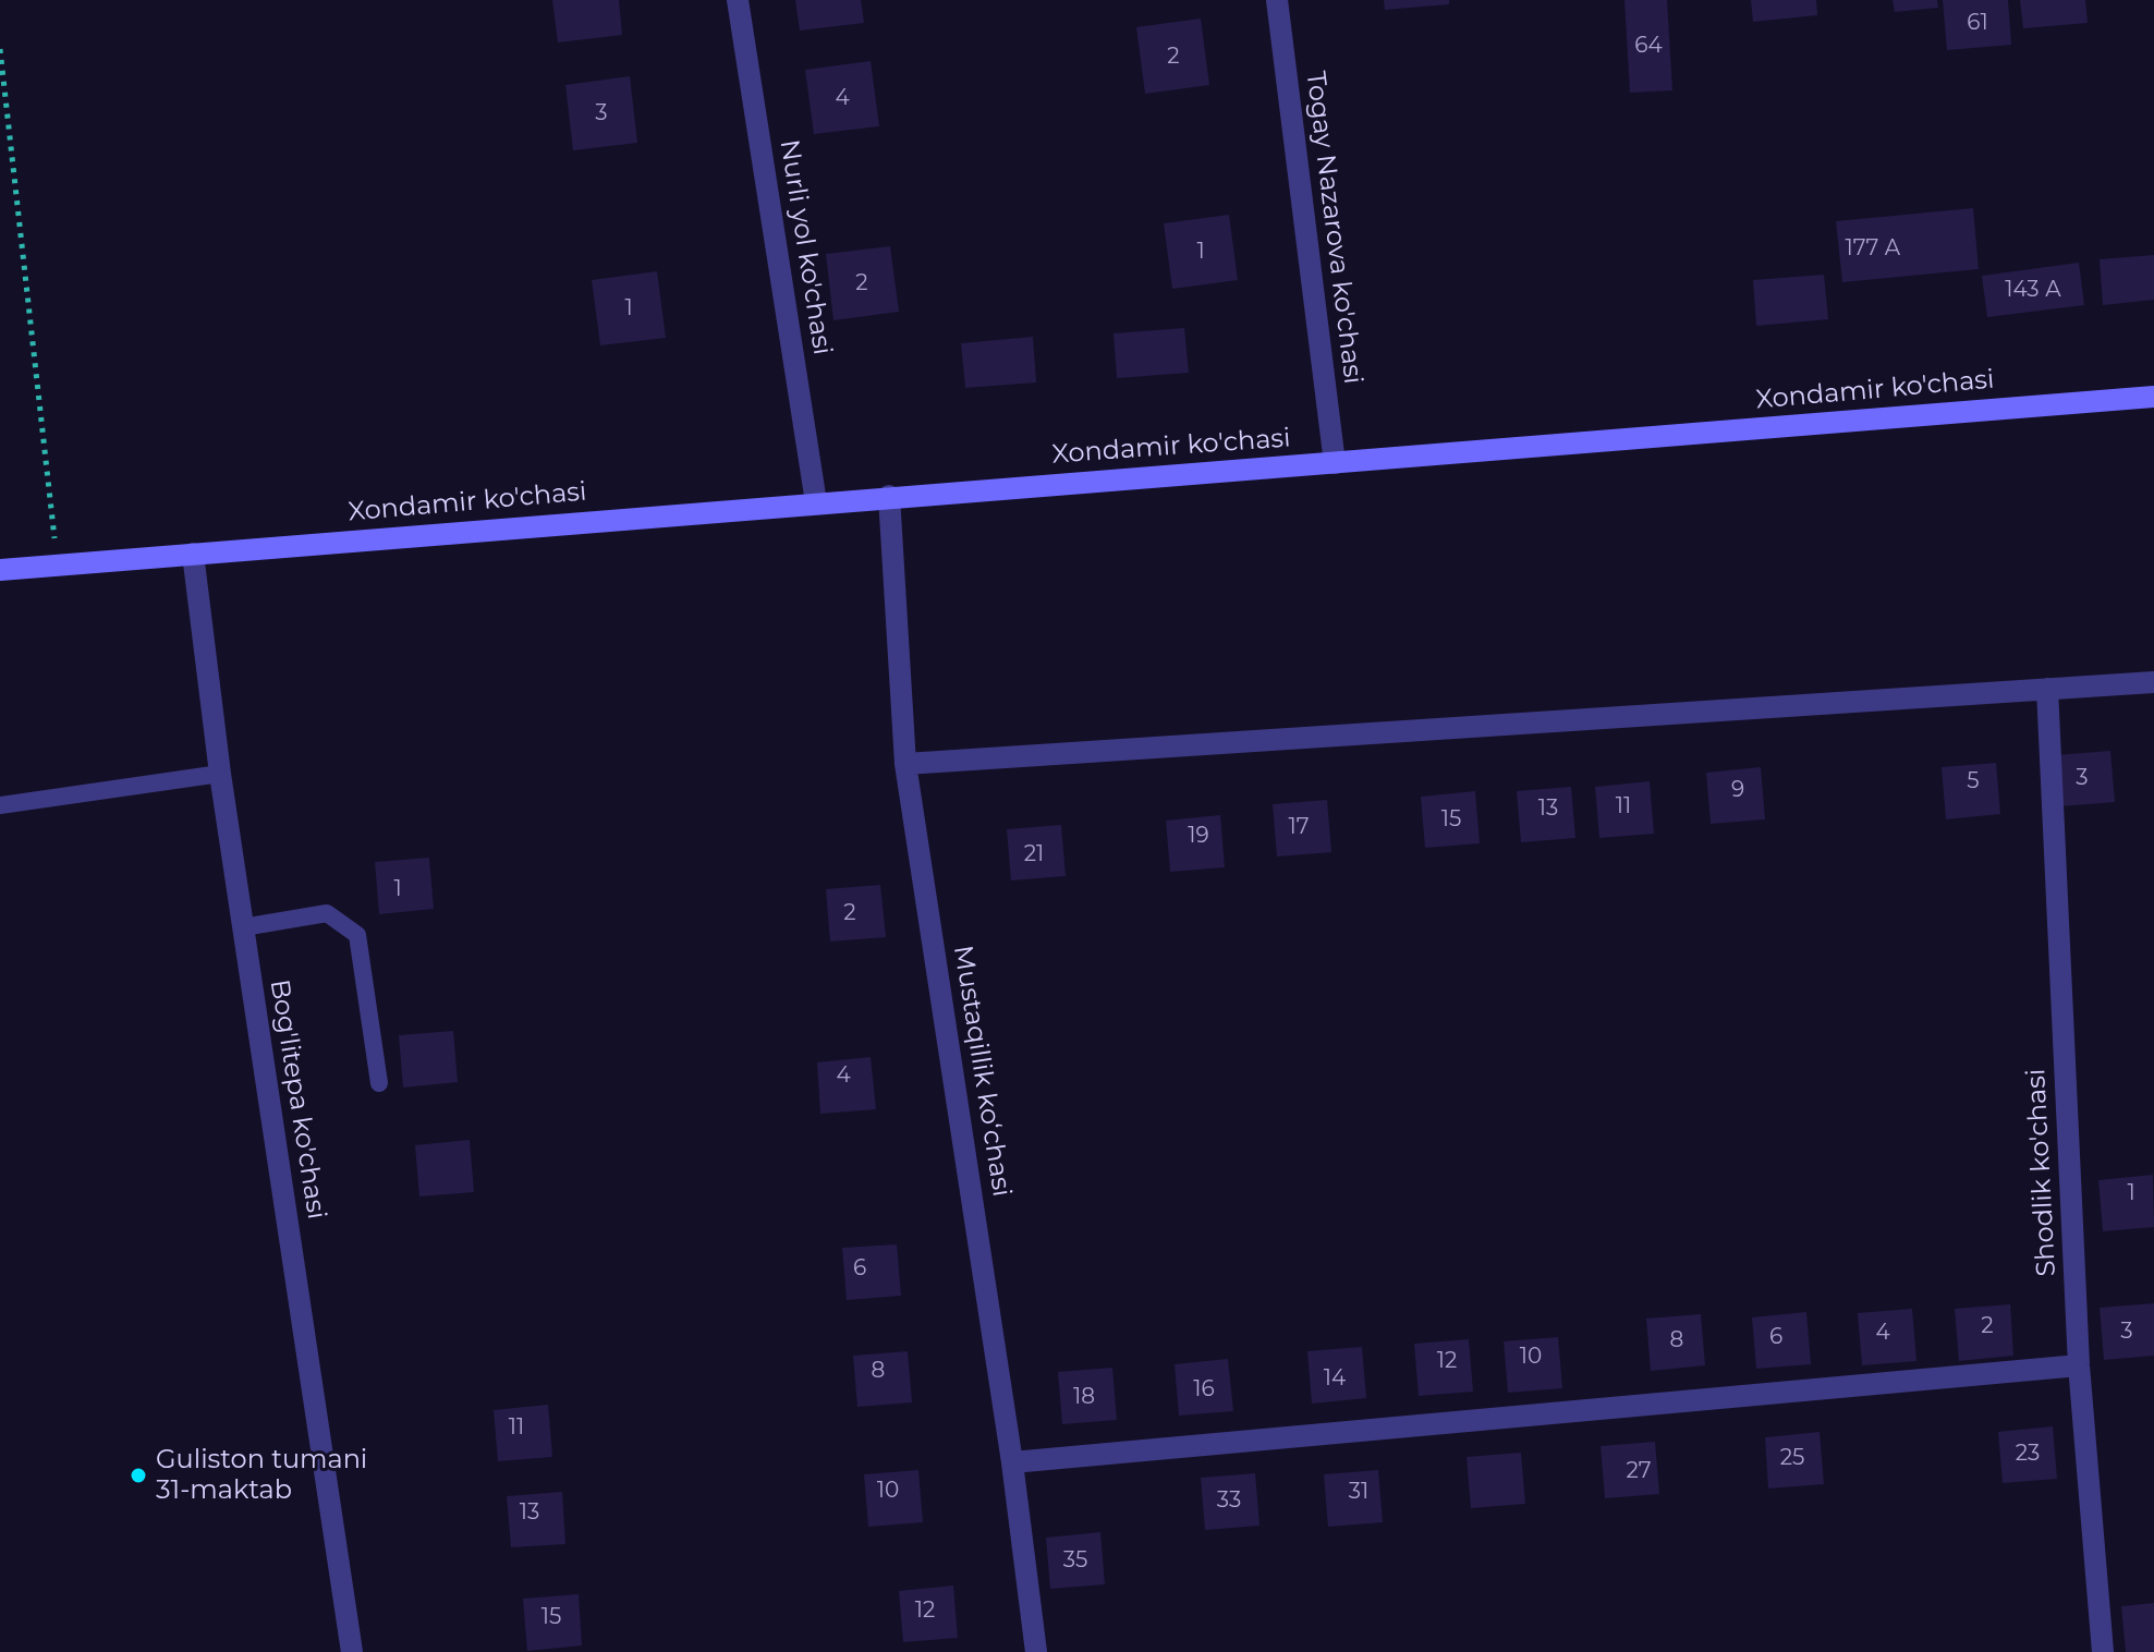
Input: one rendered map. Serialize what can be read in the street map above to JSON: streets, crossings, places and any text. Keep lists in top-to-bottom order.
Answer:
{
  "streets": {
    "main road": ["Xondamir ko'chasi"],
    "street": [
      "Togay Nazarova ko'chasi",
      "Nurli yol ko'chasi",
      "Mustaqillik koʻchasi",
      "Bog'litepa ko'chasi",
      "Shodlik ko'chasi"
    ]
  },
  "crossings": [
    ["Togay Nazarova ko'chasi", "Xondamir ko'chasi"],
    ["Nurli yol ko'chasi", "Xondamir ko'chasi"],
    ["Xondamir ko'chasi", "Mustaqillik koʻchasi"],
    ["Xondamir ko'chasi", "Bog'litepa ko'chasi"]
  ],
  "places": ["Guliston tumani 31-maktab"],
  "house_numbers": [
    "61",
    "64",
    "2",
    "4",
    "3",
    "177 А",
    "1",
    "2",
    "143 А",
    "1",
    "3",
    "5",
    "9",
    "11",
    "13",
    "15",
    "17",
    "19",
    "21",
    "1",
    "2",
    "4",
    "1",
    "6",
    "2",
    "3",
    "4",
    "6",
    "8",
    "10",
    "12",
    "8",
    "14",
    "16",
    "18",
    "11",
    "23",
    "25",
    "27",
    "10",
    "31",
    "33",
    "13",
    "35",
    "12",
    "15"
  ]
}
